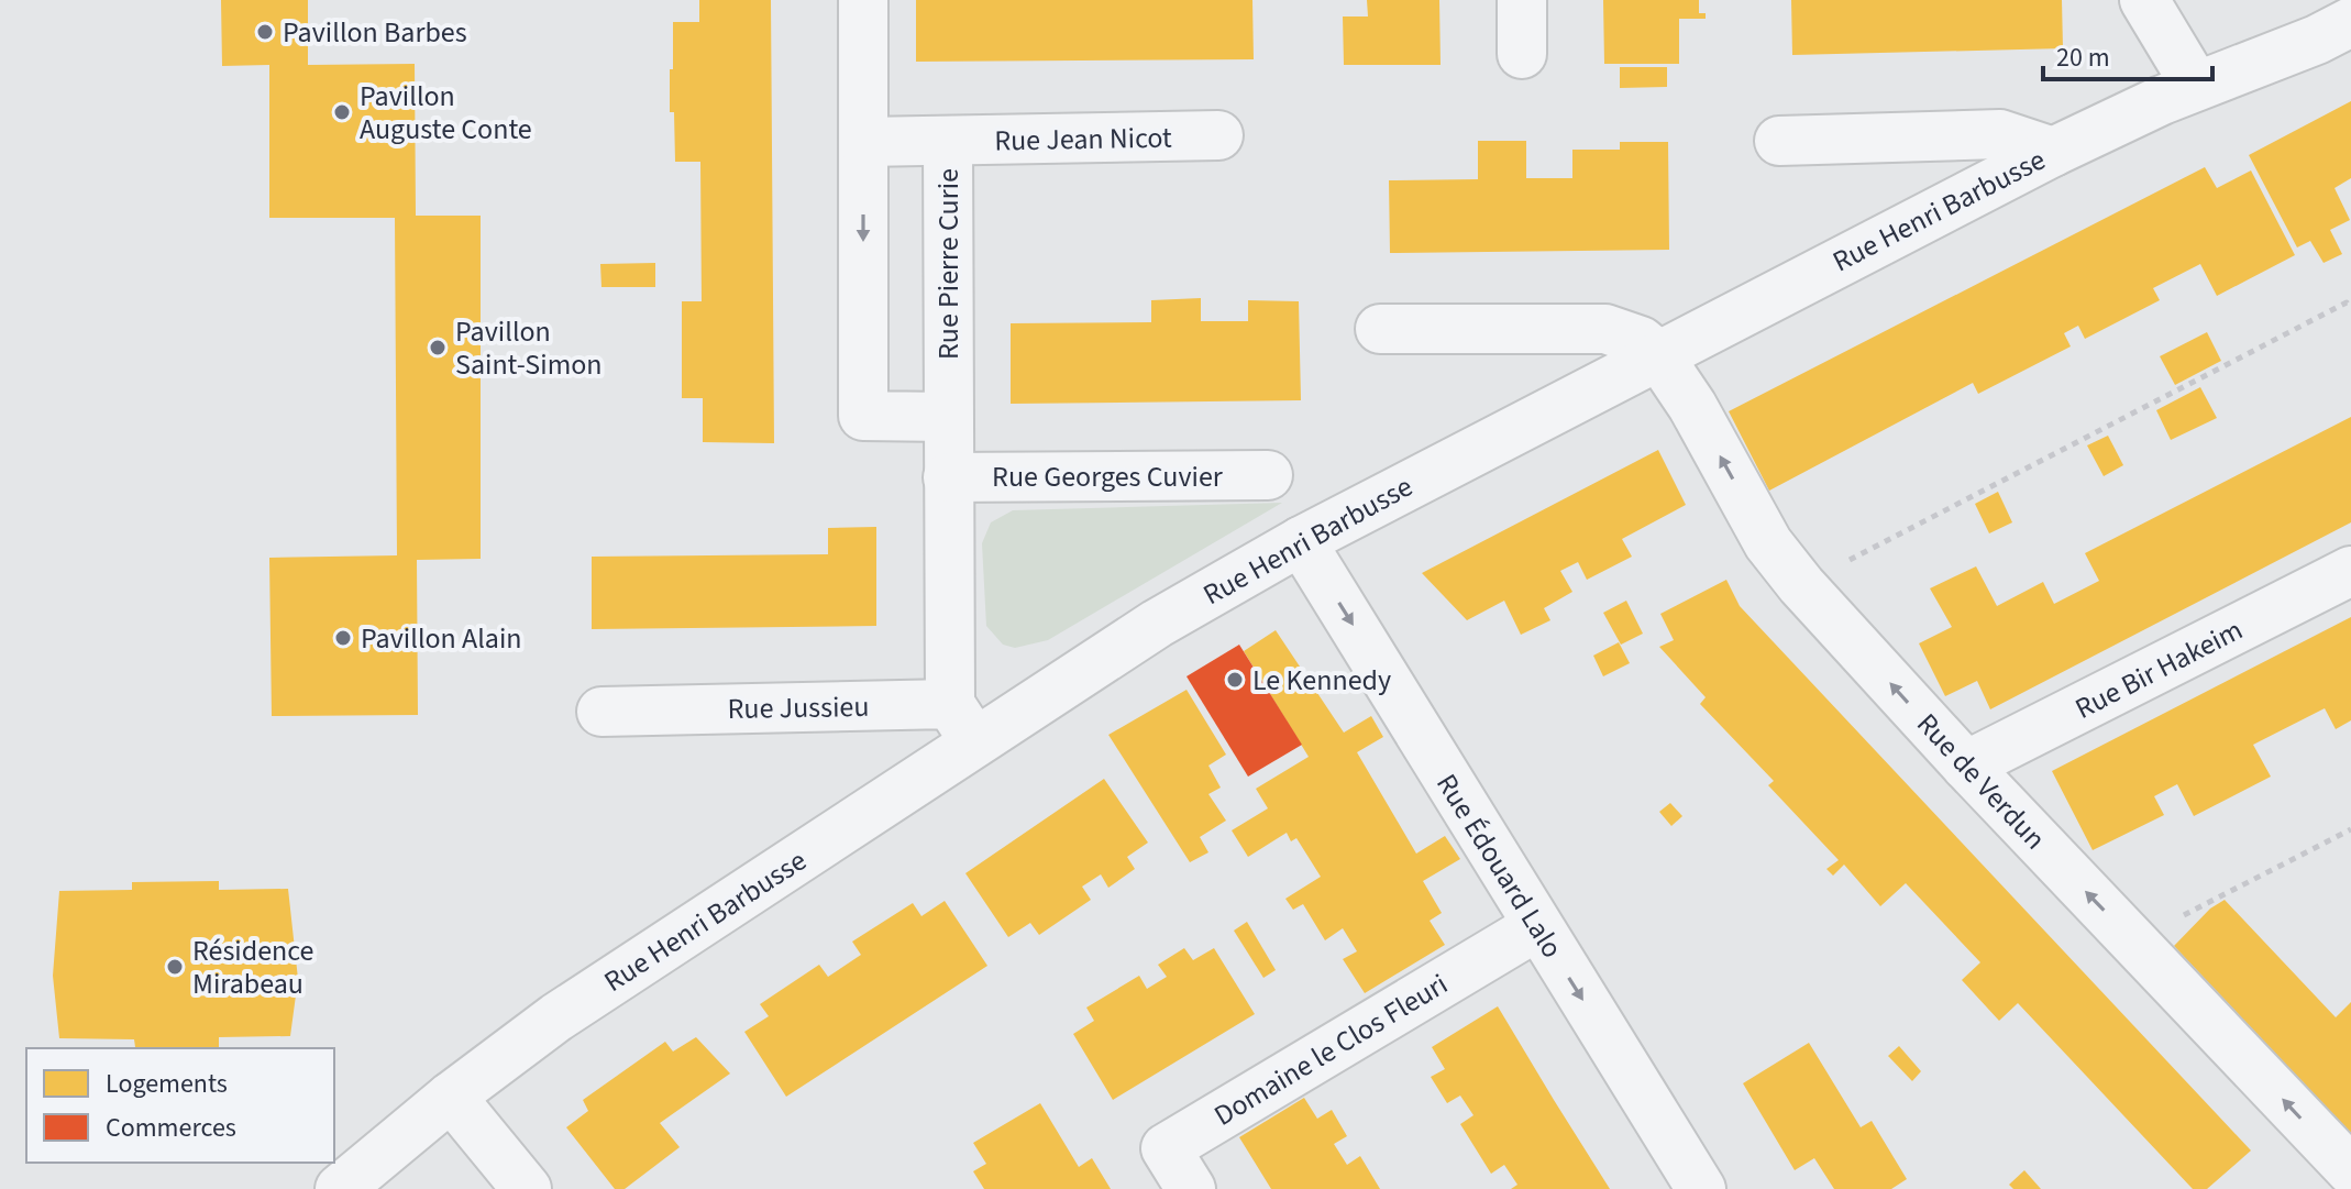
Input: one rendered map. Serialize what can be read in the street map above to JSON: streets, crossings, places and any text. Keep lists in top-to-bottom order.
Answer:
{
  "streets": {
    "street": [
      "Rue Jean Nicot",
      "Rue Henri Barbusse",
      "Rue Pierre Curie",
      "Rue Georges Cuvier",
      "Rue Bir Hakeim",
      "Rue Jussieu",
      "Rue de Verdun",
      "Rue Édouard Lalo",
      "Domaine le Clos Fleuri"
    ]
  },
  "crossings": [
    ["Rue Jean Nicot", "Rue Pierre Curie"],
    ["Rue Henri Barbusse", "Rue Pierre Curie"],
    ["Rue Henri Barbusse", "Rue Jussieu"],
    ["Rue Henri Barbusse", "Rue de Verdun"],
    ["Rue Henri Barbusse", "Rue Édouard Lalo"],
    ["Rue Pierre Curie", "Rue Georges Cuvier"],
    ["Rue Pierre Curie", "Rue Jussieu"],
    ["Rue Bir Hakeim", "Rue de Verdun"],
    ["Rue Édouard Lalo", "Domaine le Clos Fleuri"]
  ],
  "one_way": ["Rue de Verdun", "Rue Édouard Lalo"],
  "places": [
    "Pavillon Barbes",
    "Pavillon Auguste Conte",
    "Pavillon Saint-Simon",
    "Pavillon Alain",
    "Le Kennedy",
    "Résidence Mirabeau"
  ],
  "legend": ["Logements", "Commerces"],
  "scale_bar": "20 m"
}
